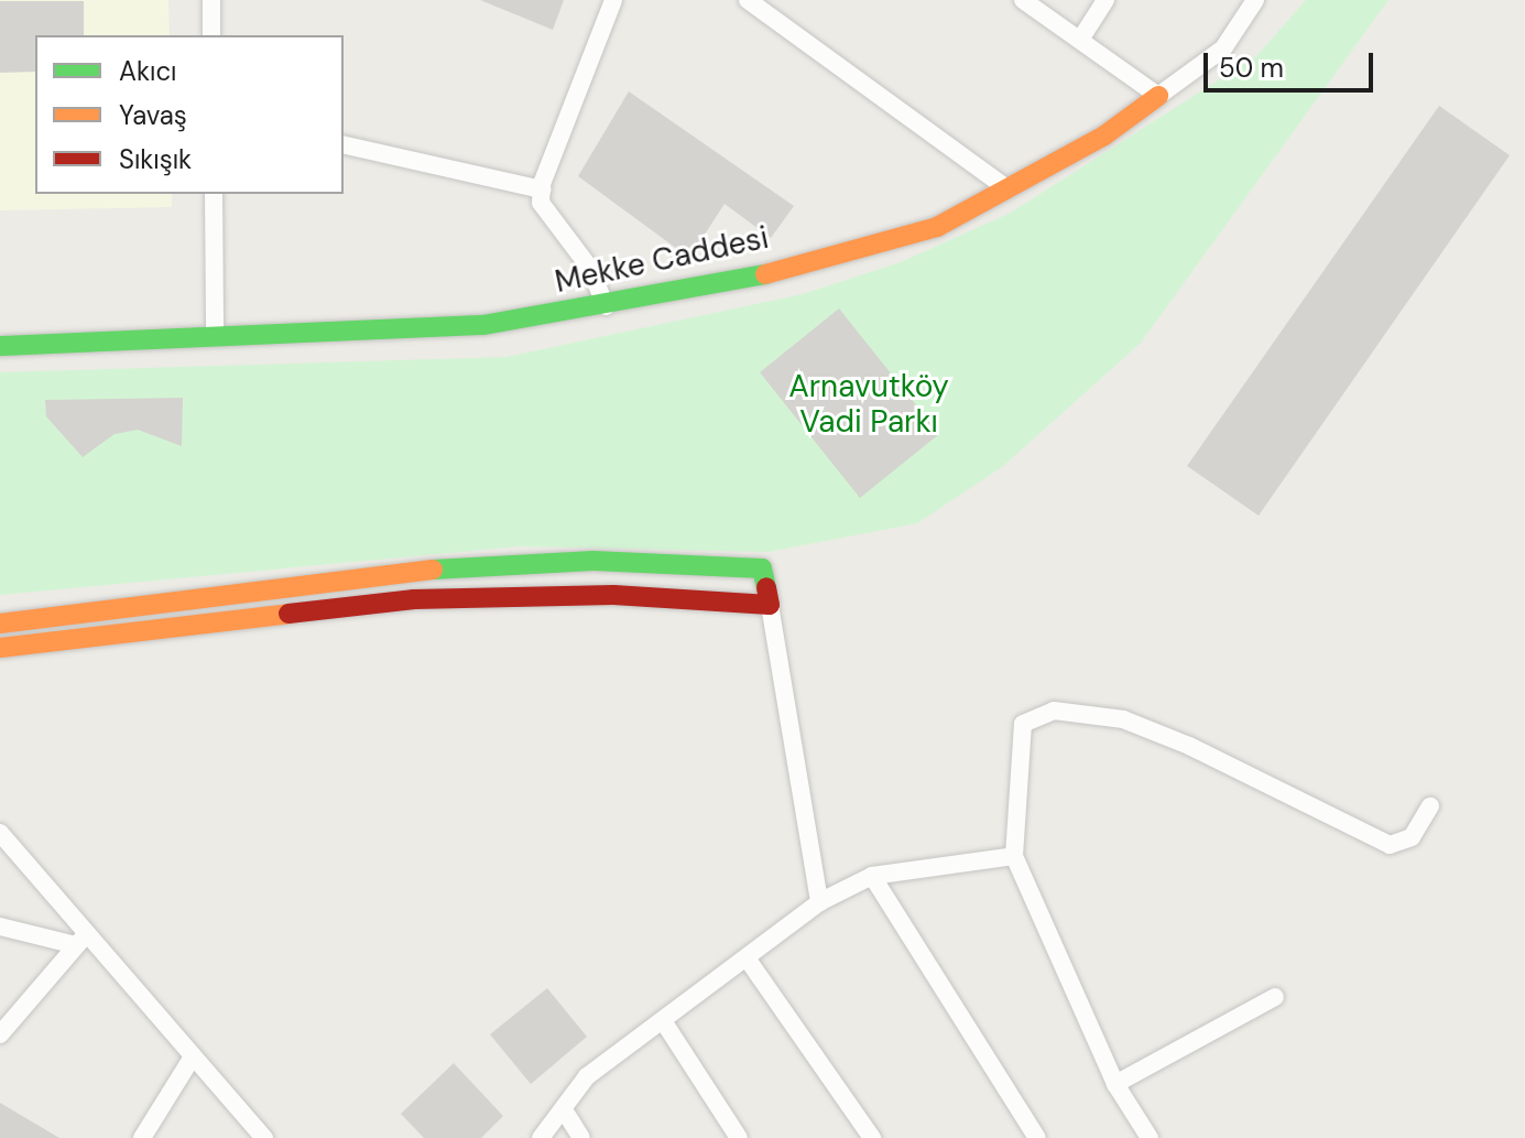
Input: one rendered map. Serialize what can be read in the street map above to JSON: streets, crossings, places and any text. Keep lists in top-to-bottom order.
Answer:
{
  "streets": {
    "main road": ["Mekke Caddesi"]
  },
  "parks": ["Arnavutköy Vadi Parkı"],
  "legend": ["Akıcı", "Yavaş", "Sıkışık"],
  "scale_bar": "50 m"
}
